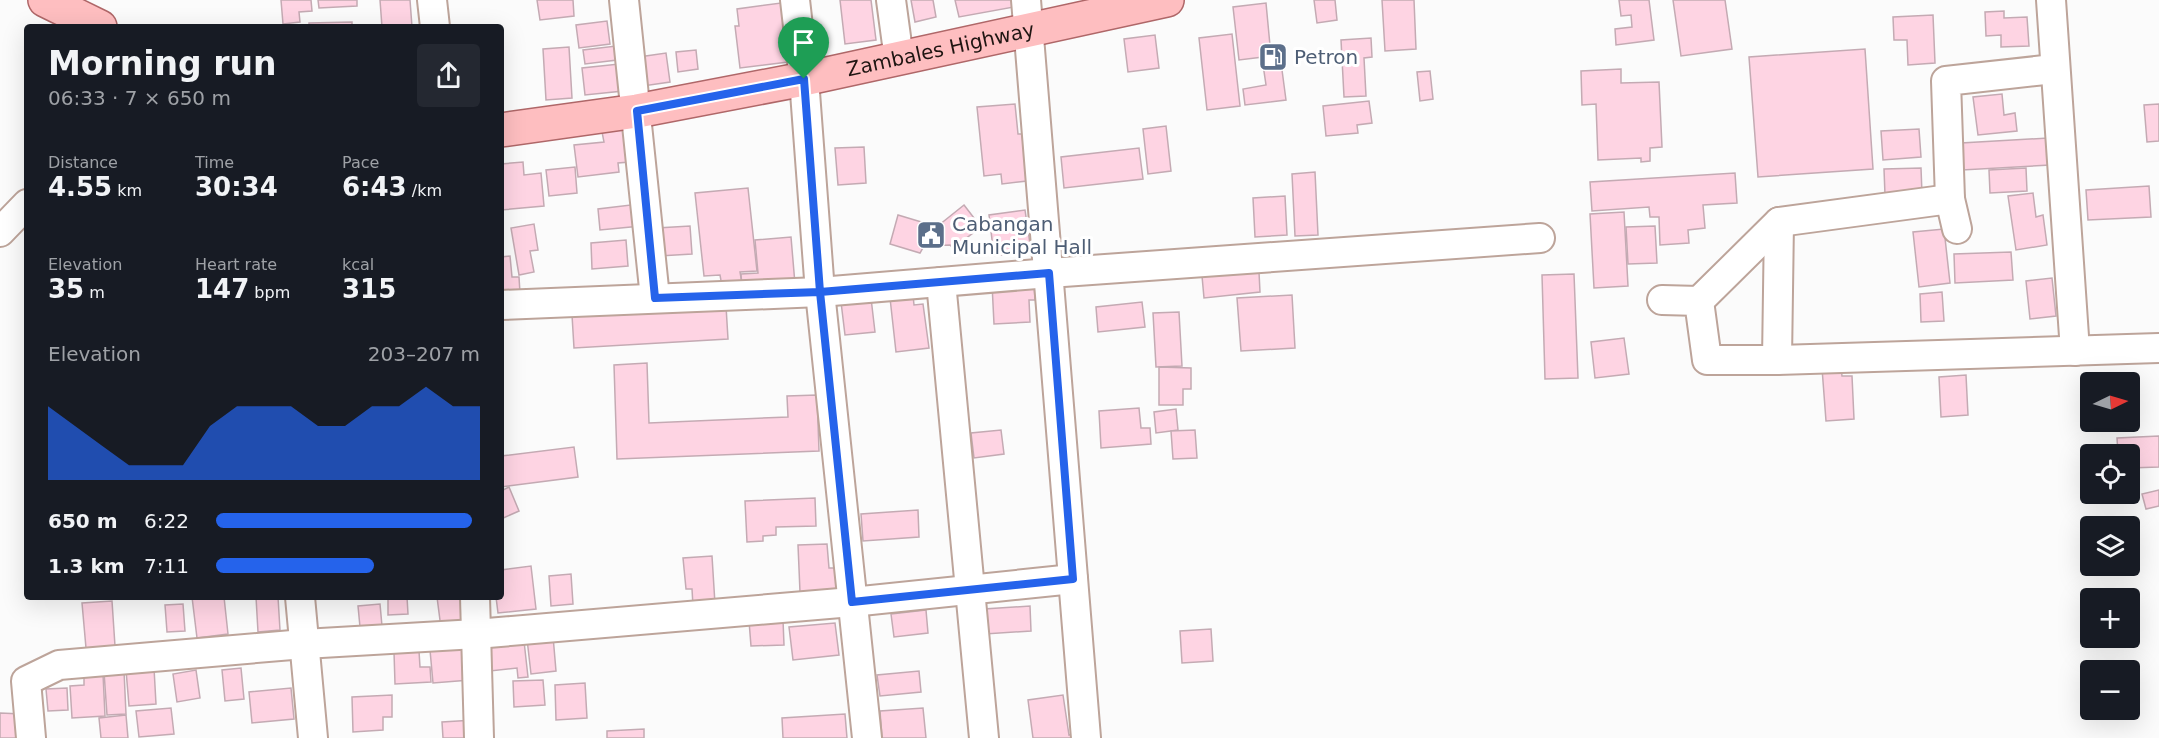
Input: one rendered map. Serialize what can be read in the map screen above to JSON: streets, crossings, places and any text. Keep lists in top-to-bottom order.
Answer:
{
  "streets": {
    "main road": ["Zambales Highway"]
  },
  "places": {
    "fuel station": ["Petron"],
    "public building": ["Cabangan Municipal Hall"]
  },
  "north": "right",
  "page": {
    "heading": ["Morning run", "06:33 · 7 × 650 m"],
    "stats": [
      ["Distance", "4.55 km"],
      ["Time", "30:34"],
      ["Pace", "6:43 /km"],
      ["Elevation", "35 m"],
      ["Heart rate", "147 bpm"],
      ["kcal", "315"]
    ],
    "chart": ["Elevation", "203–207 m"],
    "map_buttons": ["+", "−"],
    "list": [
      {
        "name": "650 m",
        "note": "6:22"
      },
      {
        "name": "1.3 km",
        "note": "7:11"
      }
    ]
  }
}
